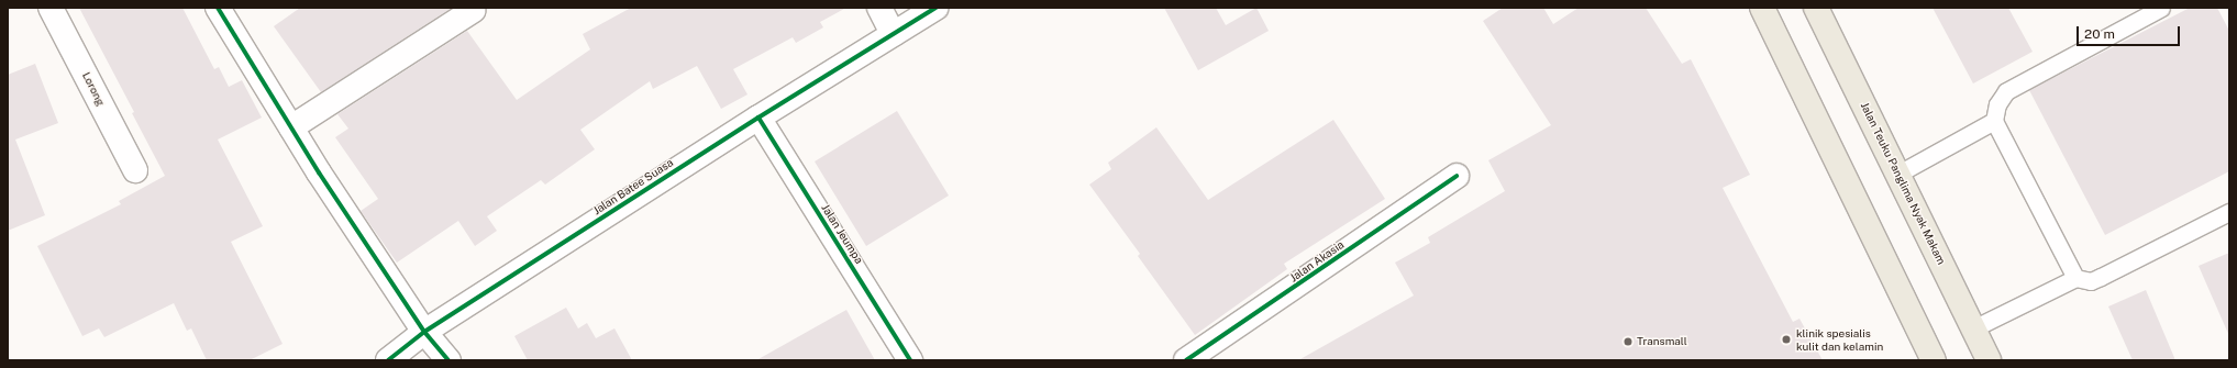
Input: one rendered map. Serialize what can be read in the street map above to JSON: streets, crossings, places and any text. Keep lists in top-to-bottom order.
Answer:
{
  "streets": {
    "main road": ["Jalan Teuku Panglima Nyak Makam"],
    "street": [
      "Lorong",
      "Jalan Batee Suasa",
      "Jalan Jeumpa",
      "Jalan Akasia"
    ]
  },
  "crossings": [
    ["Jalan Batee Suasa", "Jalan Jeumpa"]
  ],
  "places": ["klinik spesialis kulit dan kelamin", "Transmall"],
  "scale_bar": "20 m"
}
